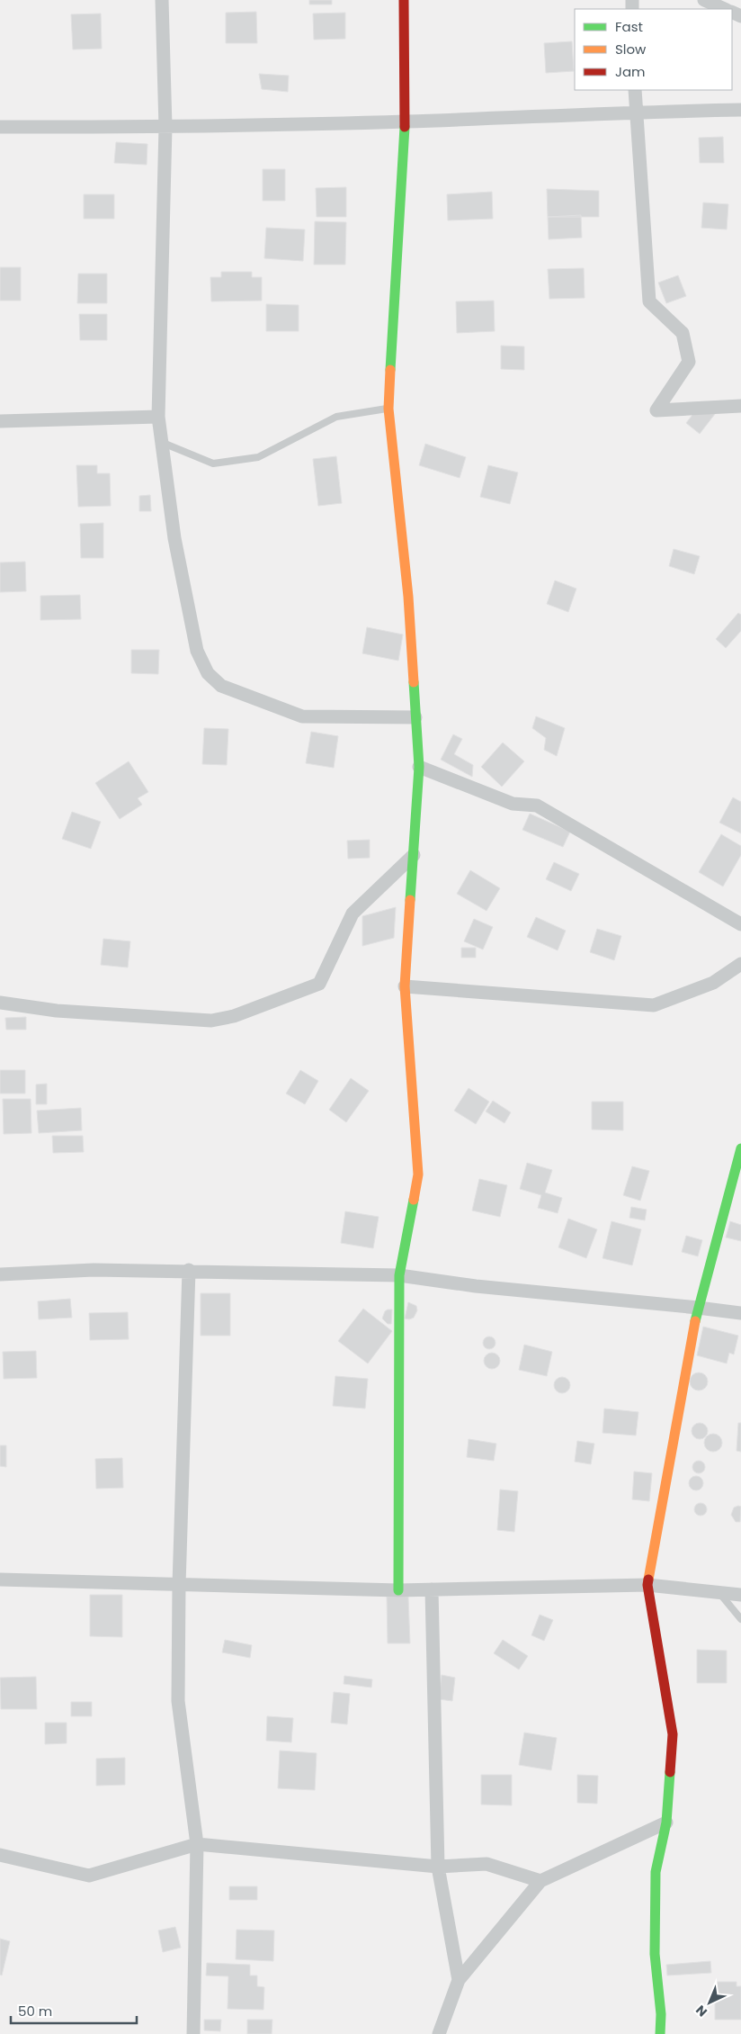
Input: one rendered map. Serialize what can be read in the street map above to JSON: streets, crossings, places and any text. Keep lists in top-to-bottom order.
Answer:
{
  "legend": ["Fast", "Slow", "Jam"],
  "scale_bar": "50 m",
  "north": "bottom left"
}
